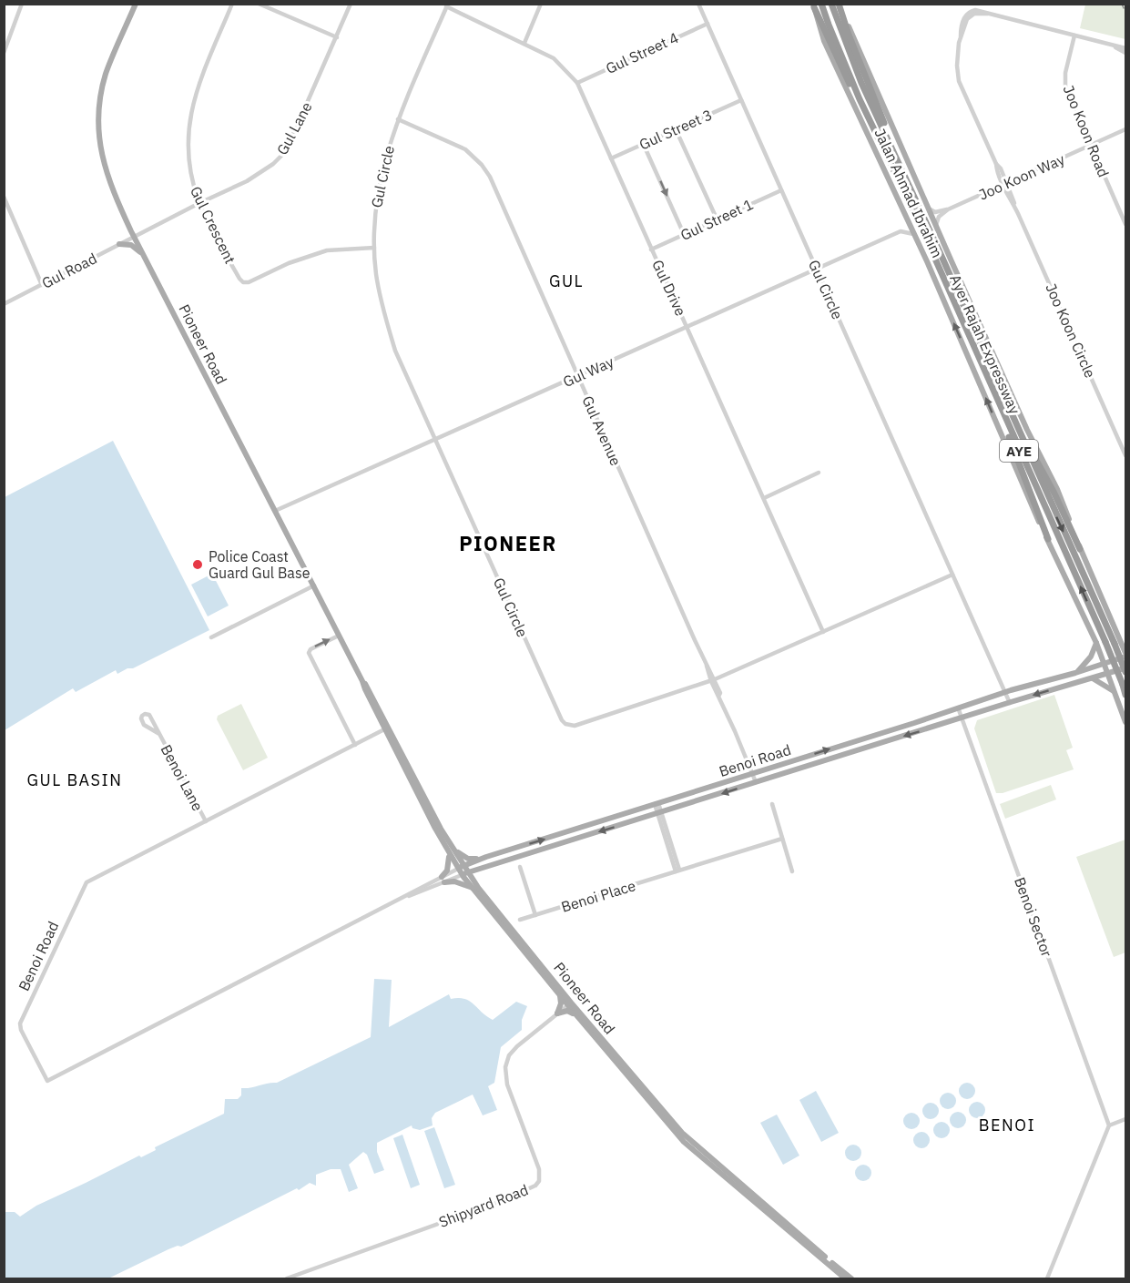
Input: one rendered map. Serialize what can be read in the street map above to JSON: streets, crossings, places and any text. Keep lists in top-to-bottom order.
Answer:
{
  "streets": {
    "highway": ["Ayer Rajah Expressway", "AYE"],
    "main road": ["Jalan Ahmad Ibrahim", "Pioneer Road", "Benoi Road"],
    "street": [
      "Gul Street 4",
      "Gul Lane",
      "Gul Street 3",
      "Joo Koon Road",
      "Gul Circle",
      "Joo Koon Way",
      "Gul Street 1",
      "Gul Crescent",
      "Gul Road",
      "Gul Drive",
      "Joo Koon Circle",
      "Gul Way",
      "Gul Avenue",
      "Benoi Lane",
      "Benoi Place",
      "Benoi Sector",
      "Shipyard Road"
    ]
  },
  "crossings": [
    ["Gul Street 4", "Gul Circle"],
    ["Gul Street 4", "Gul Drive"],
    ["Gul Lane", "Gul Crescent"],
    ["Gul Lane", "Gul Road"],
    ["Gul Lane", "Pioneer Road"],
    ["Gul Street 3", "Gul Circle"],
    ["Gul Street 3", "Gul Drive"],
    ["Joo Koon Road", "Joo Koon Way"],
    ["Joo Koon Road", "Joo Koon Circle"],
    ["Gul Circle", "Gul Street 1"],
    ["Gul Circle", "Gul Crescent"],
    ["Gul Circle", "Gul Drive"],
    ["Gul Circle", "Gul Way"],
    ["Gul Circle", "Gul Avenue"],
    ["Gul Circle", "Benoi Road"],
    ["Joo Koon Way", "Joo Koon Circle"],
    ["Jalan Ahmad Ibrahim", "Ayer Rajah Expressway"],
    ["Jalan Ahmad Ibrahim", "Benoi Road"],
    ["Gul Street 1", "Gul Drive"],
    ["Gul Road", "Pioneer Road"],
    ["Gul Drive", "Gul Way"],
    ["Pioneer Road", "Gul Way"],
    ["Pioneer Road", "Benoi Road"],
    ["Pioneer Road", "Shipyard Road"],
    ["Ayer Rajah Expressway", "Benoi Road"],
    ["Gul Way", "Gul Avenue"],
    ["Gul Avenue", "Benoi Road"],
    ["Benoi Road", "Benoi Lane"],
    ["Benoi Road", "Benoi Sector"]
  ],
  "districts": [
    "GUL",
    "PIONEER",
    "GUL BASIN",
    "BENOI"
  ],
  "places": ["Police Coast Guard Gul Base"]
}
